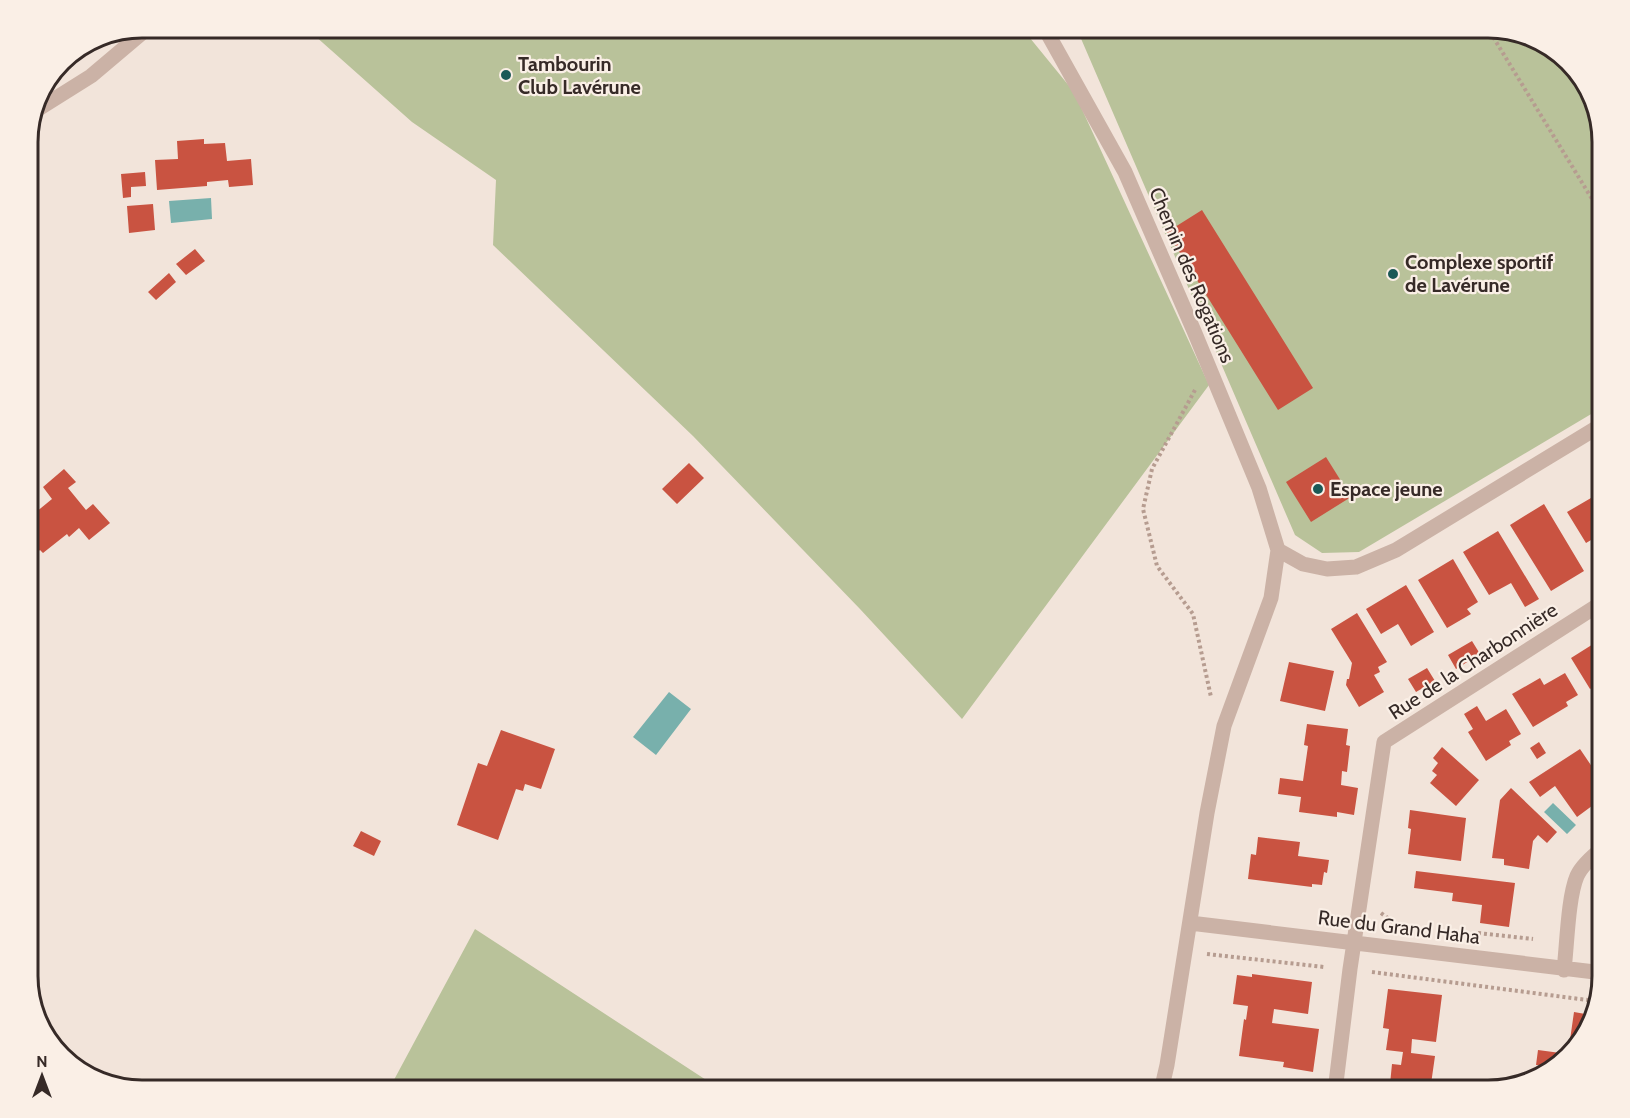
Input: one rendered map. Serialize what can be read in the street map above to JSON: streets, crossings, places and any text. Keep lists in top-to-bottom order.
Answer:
{
  "streets": {
    "street": ["Chemin des Rogations", "Rue de la Charbonnière", "Rue du Grand Haha"]
  },
  "crossings": [
    ["Rue de la Charbonnière", "Rue du Grand Haha"]
  ],
  "places": ["Tambourin Club Lavérune", "Complexe sportif de Lavérune", "Espace jeune"],
  "north": "top"
}
